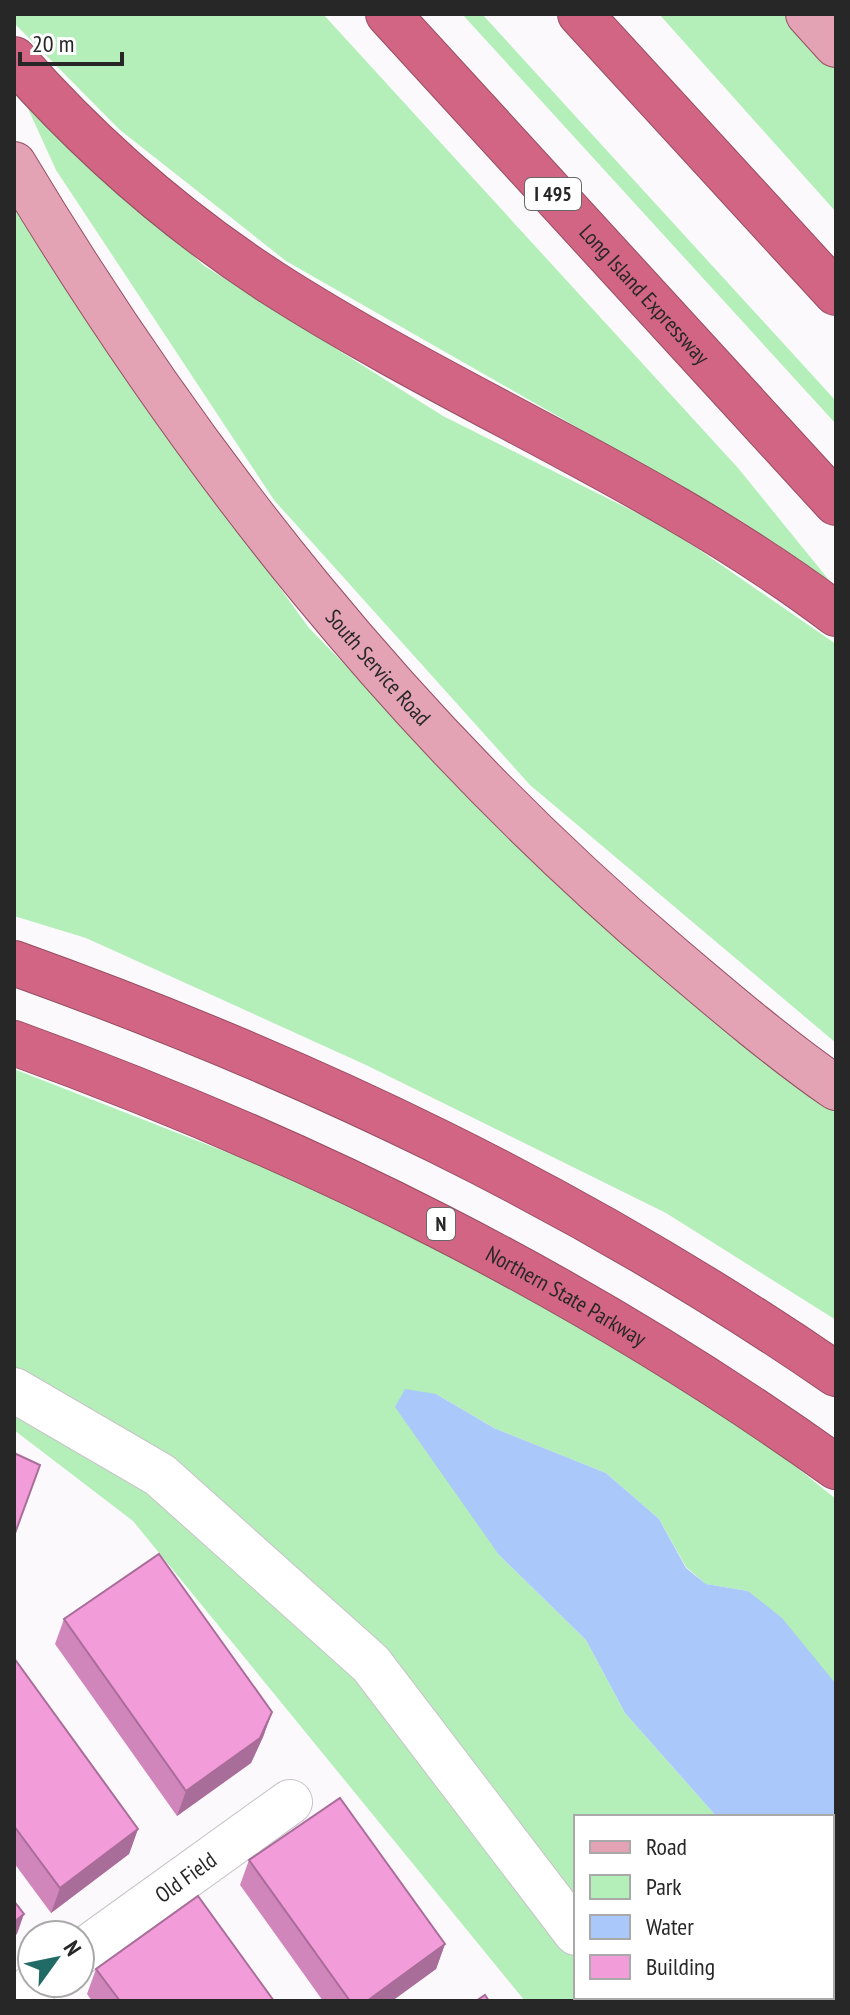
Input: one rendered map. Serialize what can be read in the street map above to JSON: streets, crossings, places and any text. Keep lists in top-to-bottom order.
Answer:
{
  "streets": {
    "highway": [
      "I 495",
      "Long Island Expressway",
      "N",
      "Northern State Parkway"
    ],
    "main road": ["South Service Road"],
    "street": ["Old Field"]
  },
  "legend": [
    "Road",
    "Park",
    "Water",
    "Building"
  ],
  "scale_bar": "20 m",
  "north": "top right"
}
